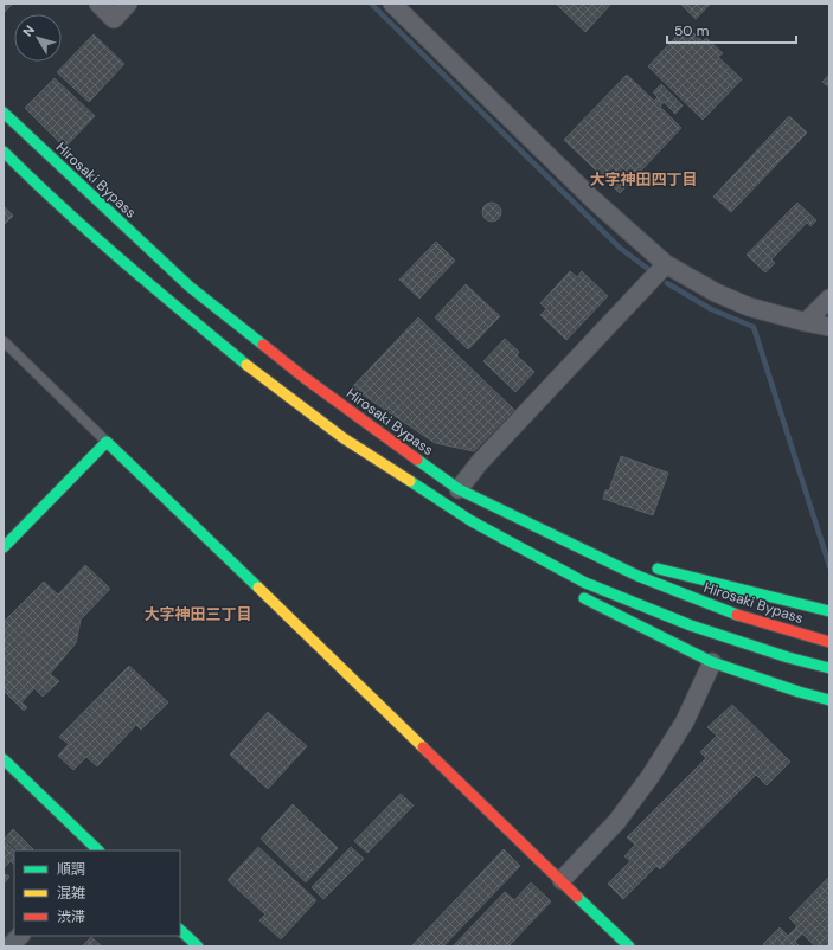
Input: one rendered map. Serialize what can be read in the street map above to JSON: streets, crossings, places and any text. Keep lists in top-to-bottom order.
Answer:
{
  "streets": {
    "main road": ["Hirosaki Bypass"]
  },
  "districts": ["大字神田四丁目", "大字神田三丁目"],
  "legend": ["順調", "混雑", "渋滞"],
  "scale_bar": "50 m",
  "north": "top left"
}
